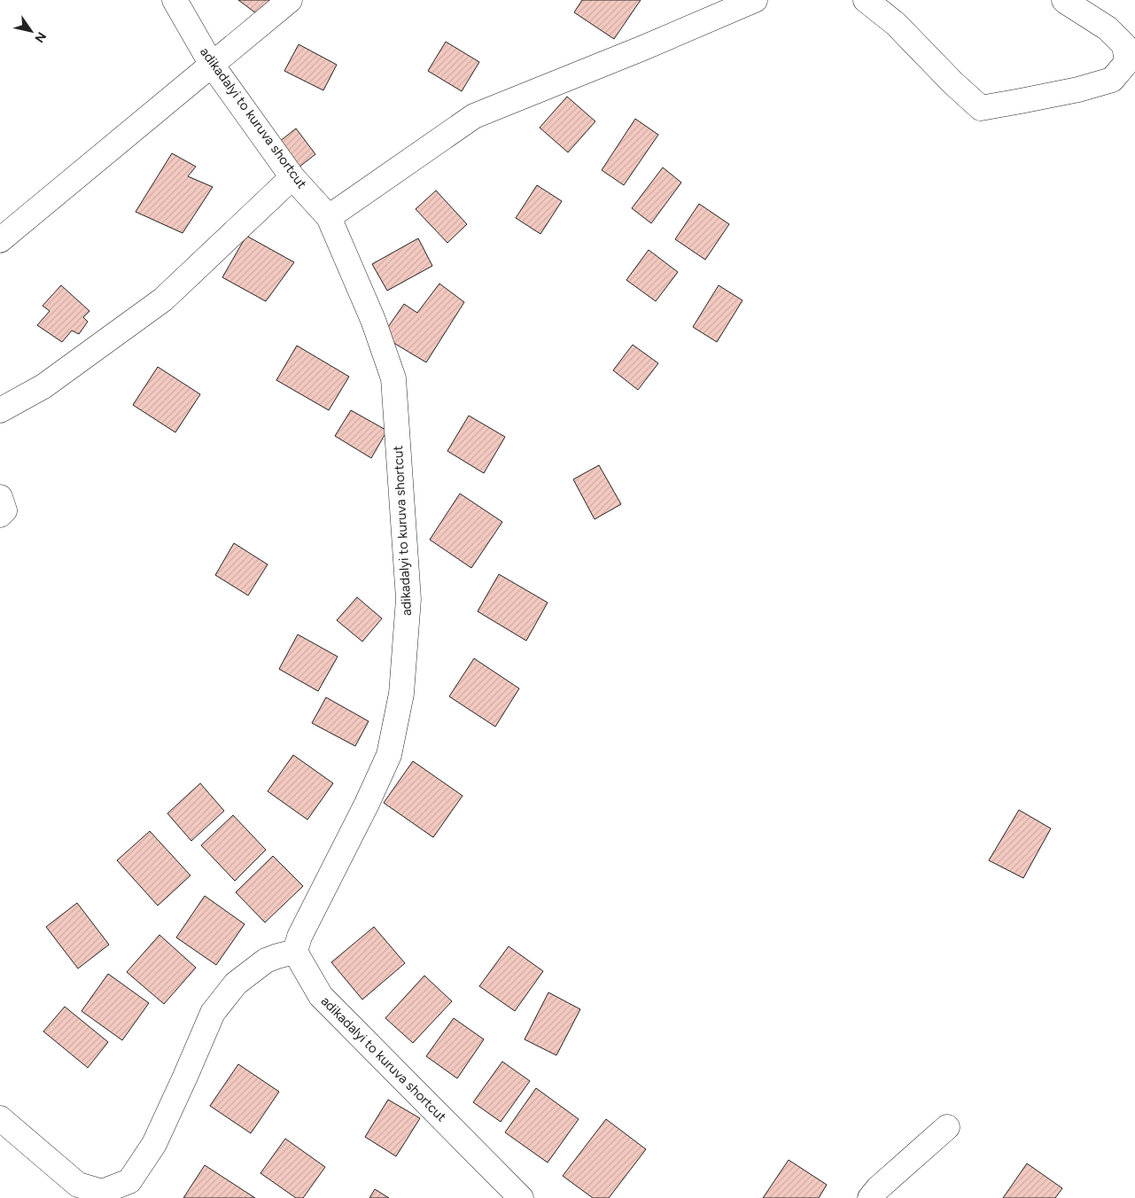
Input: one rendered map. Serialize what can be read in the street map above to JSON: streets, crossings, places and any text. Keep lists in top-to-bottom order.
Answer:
{
  "streets": {
    "street": ["adikadalyi to kuruva shortcut"]
  },
  "north": "bottom right"
}
